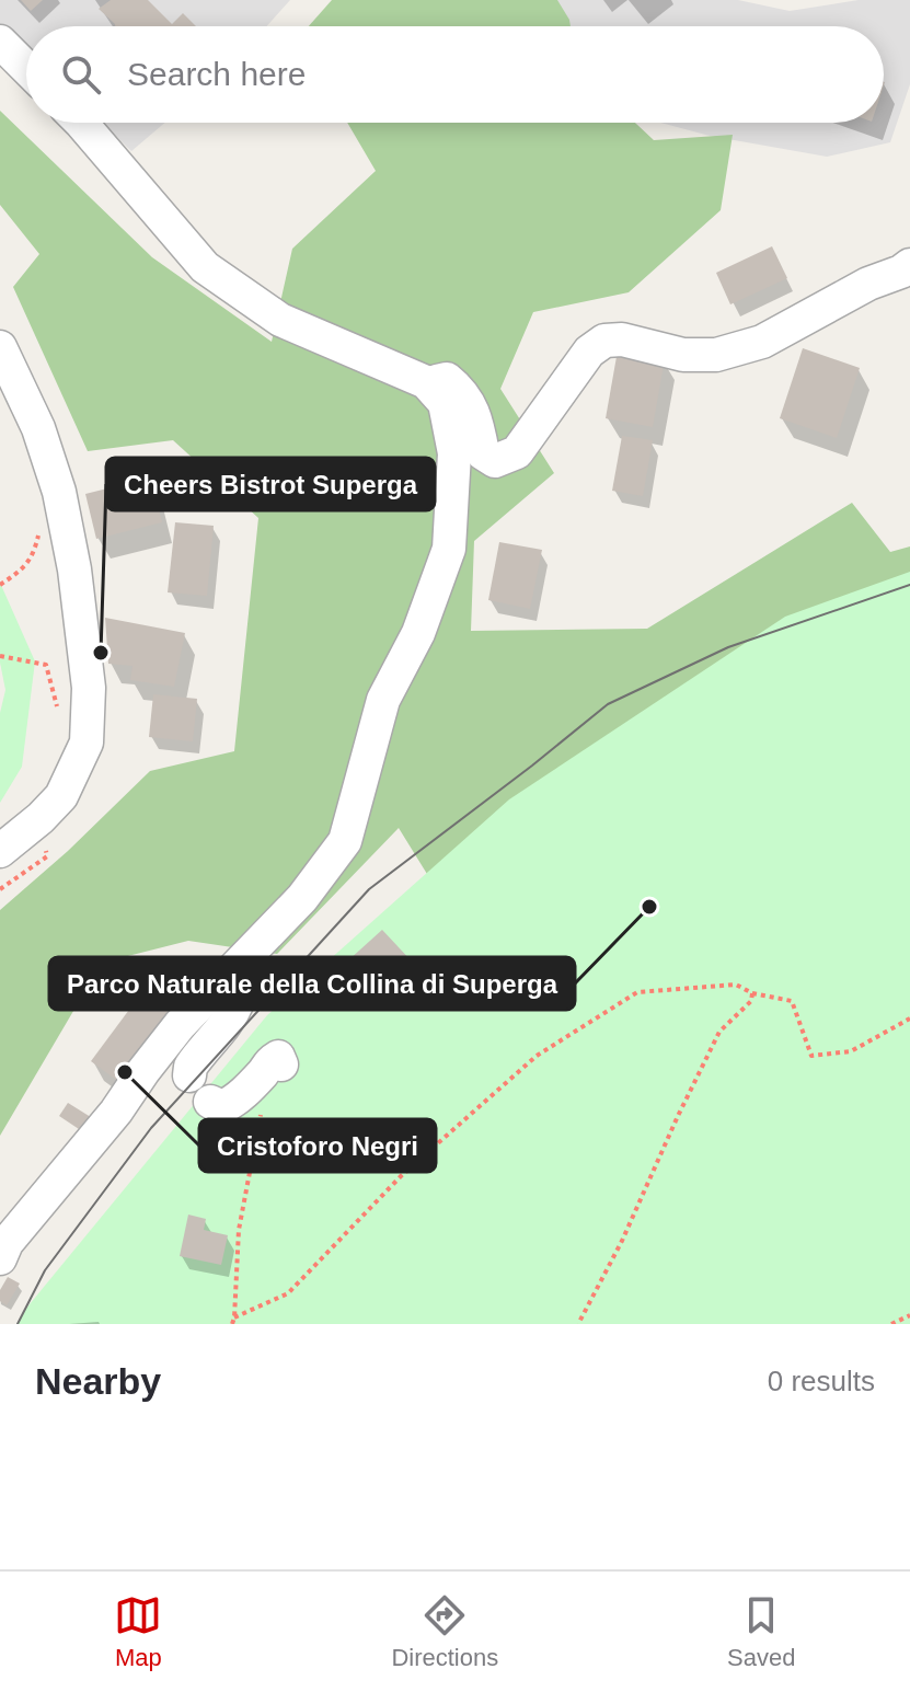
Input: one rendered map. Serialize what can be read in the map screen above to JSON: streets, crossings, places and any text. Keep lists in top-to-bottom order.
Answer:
{
  "places": ["Cheers Bistrot Superga", "Parco Naturale della Collina di Superga", "Cristoforo Negri"],
  "page": {
    "search": "Search here",
    "heading": ["Nearby", "0 results"],
    "nav": ["Map", "Directions", "Saved"]
  }
}
